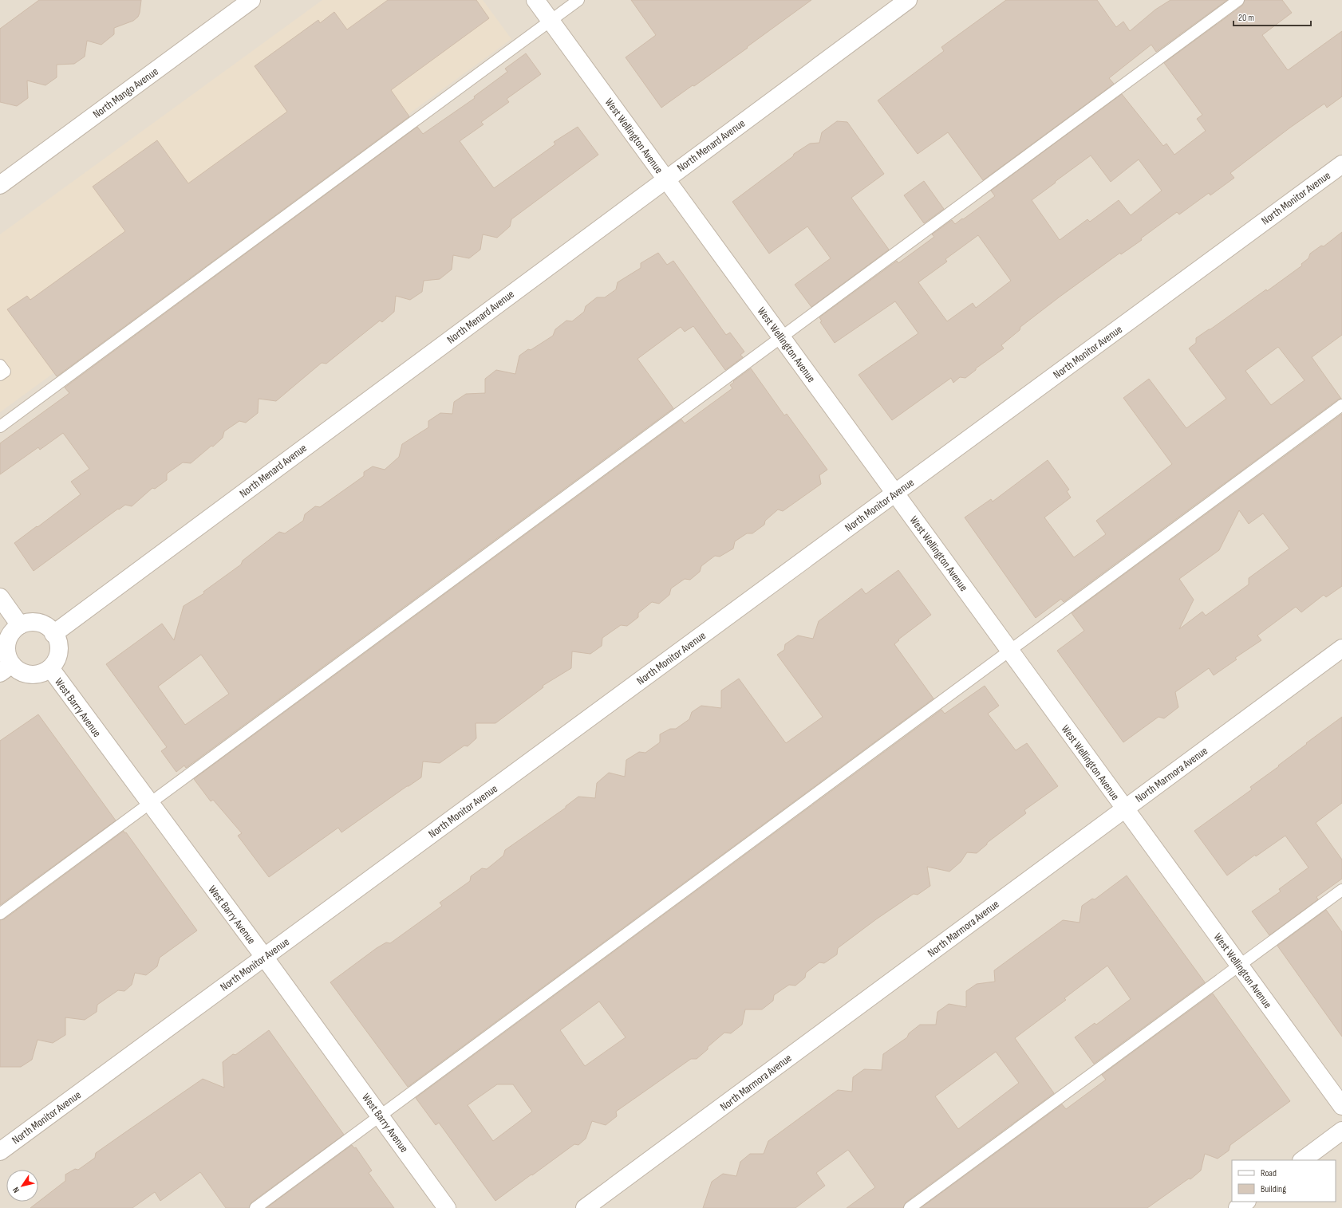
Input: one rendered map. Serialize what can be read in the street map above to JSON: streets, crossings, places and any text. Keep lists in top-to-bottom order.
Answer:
{
  "streets": {
    "street": [
      "North Mango Avenue",
      "West Wellington Avenue",
      "North Menard Avenue",
      "North Monitor Avenue",
      "West Barry Avenue",
      "North Marmora Avenue"
    ]
  },
  "crossings": [
    ["West Wellington Avenue", "North Menard Avenue"],
    ["West Wellington Avenue", "North Monitor Avenue"],
    ["West Wellington Avenue", "North Marmora Avenue"],
    ["North Menard Avenue", "West Barry Avenue"],
    ["North Monitor Avenue", "West Barry Avenue"]
  ],
  "legend": ["Road", "Building"],
  "scale_bar": "20 m",
  "north": "bottom left"
}
